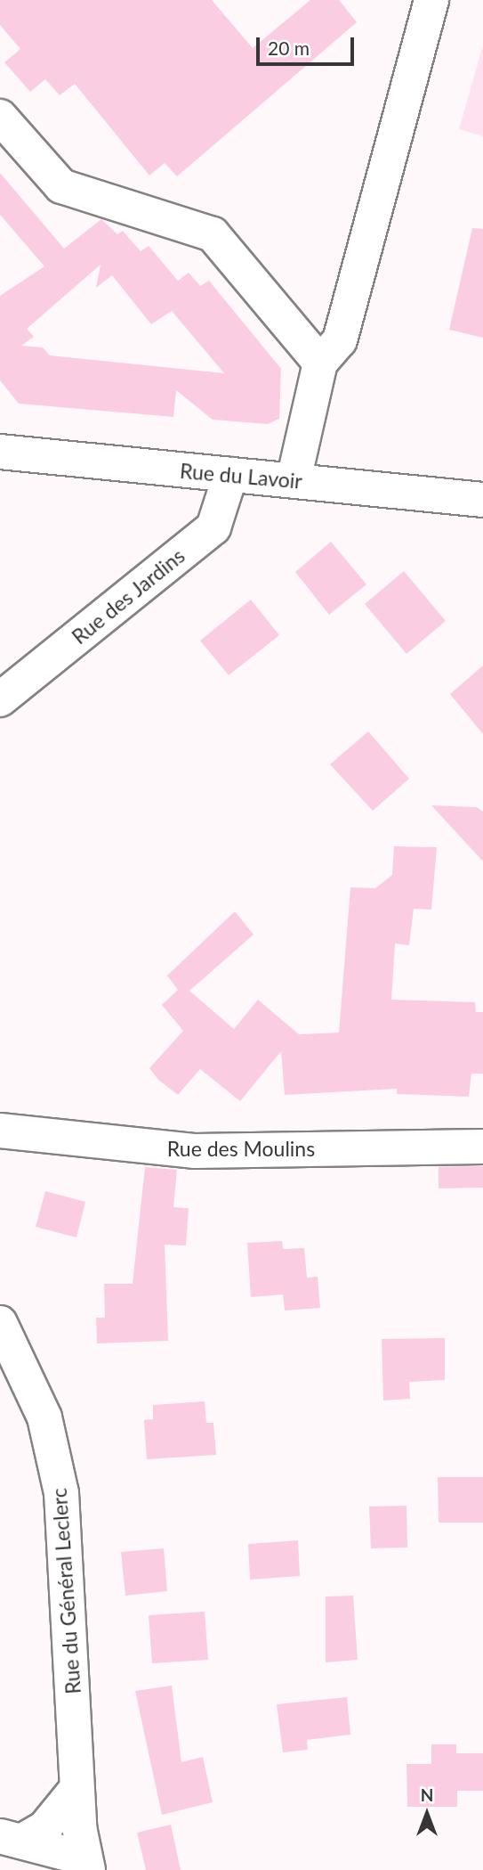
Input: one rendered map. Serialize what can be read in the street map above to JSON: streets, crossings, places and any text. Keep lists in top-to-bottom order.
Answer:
{
  "streets": {
    "street": [
      "Rue du Lavoir",
      "Rue des Jardins",
      "Rue des Moulins",
      "Rue du Général Leclerc"
    ]
  },
  "crossings": [
    ["Rue du Lavoir", "Rue des Jardins"]
  ],
  "scale_bar": "20 m",
  "north": "top"
}
